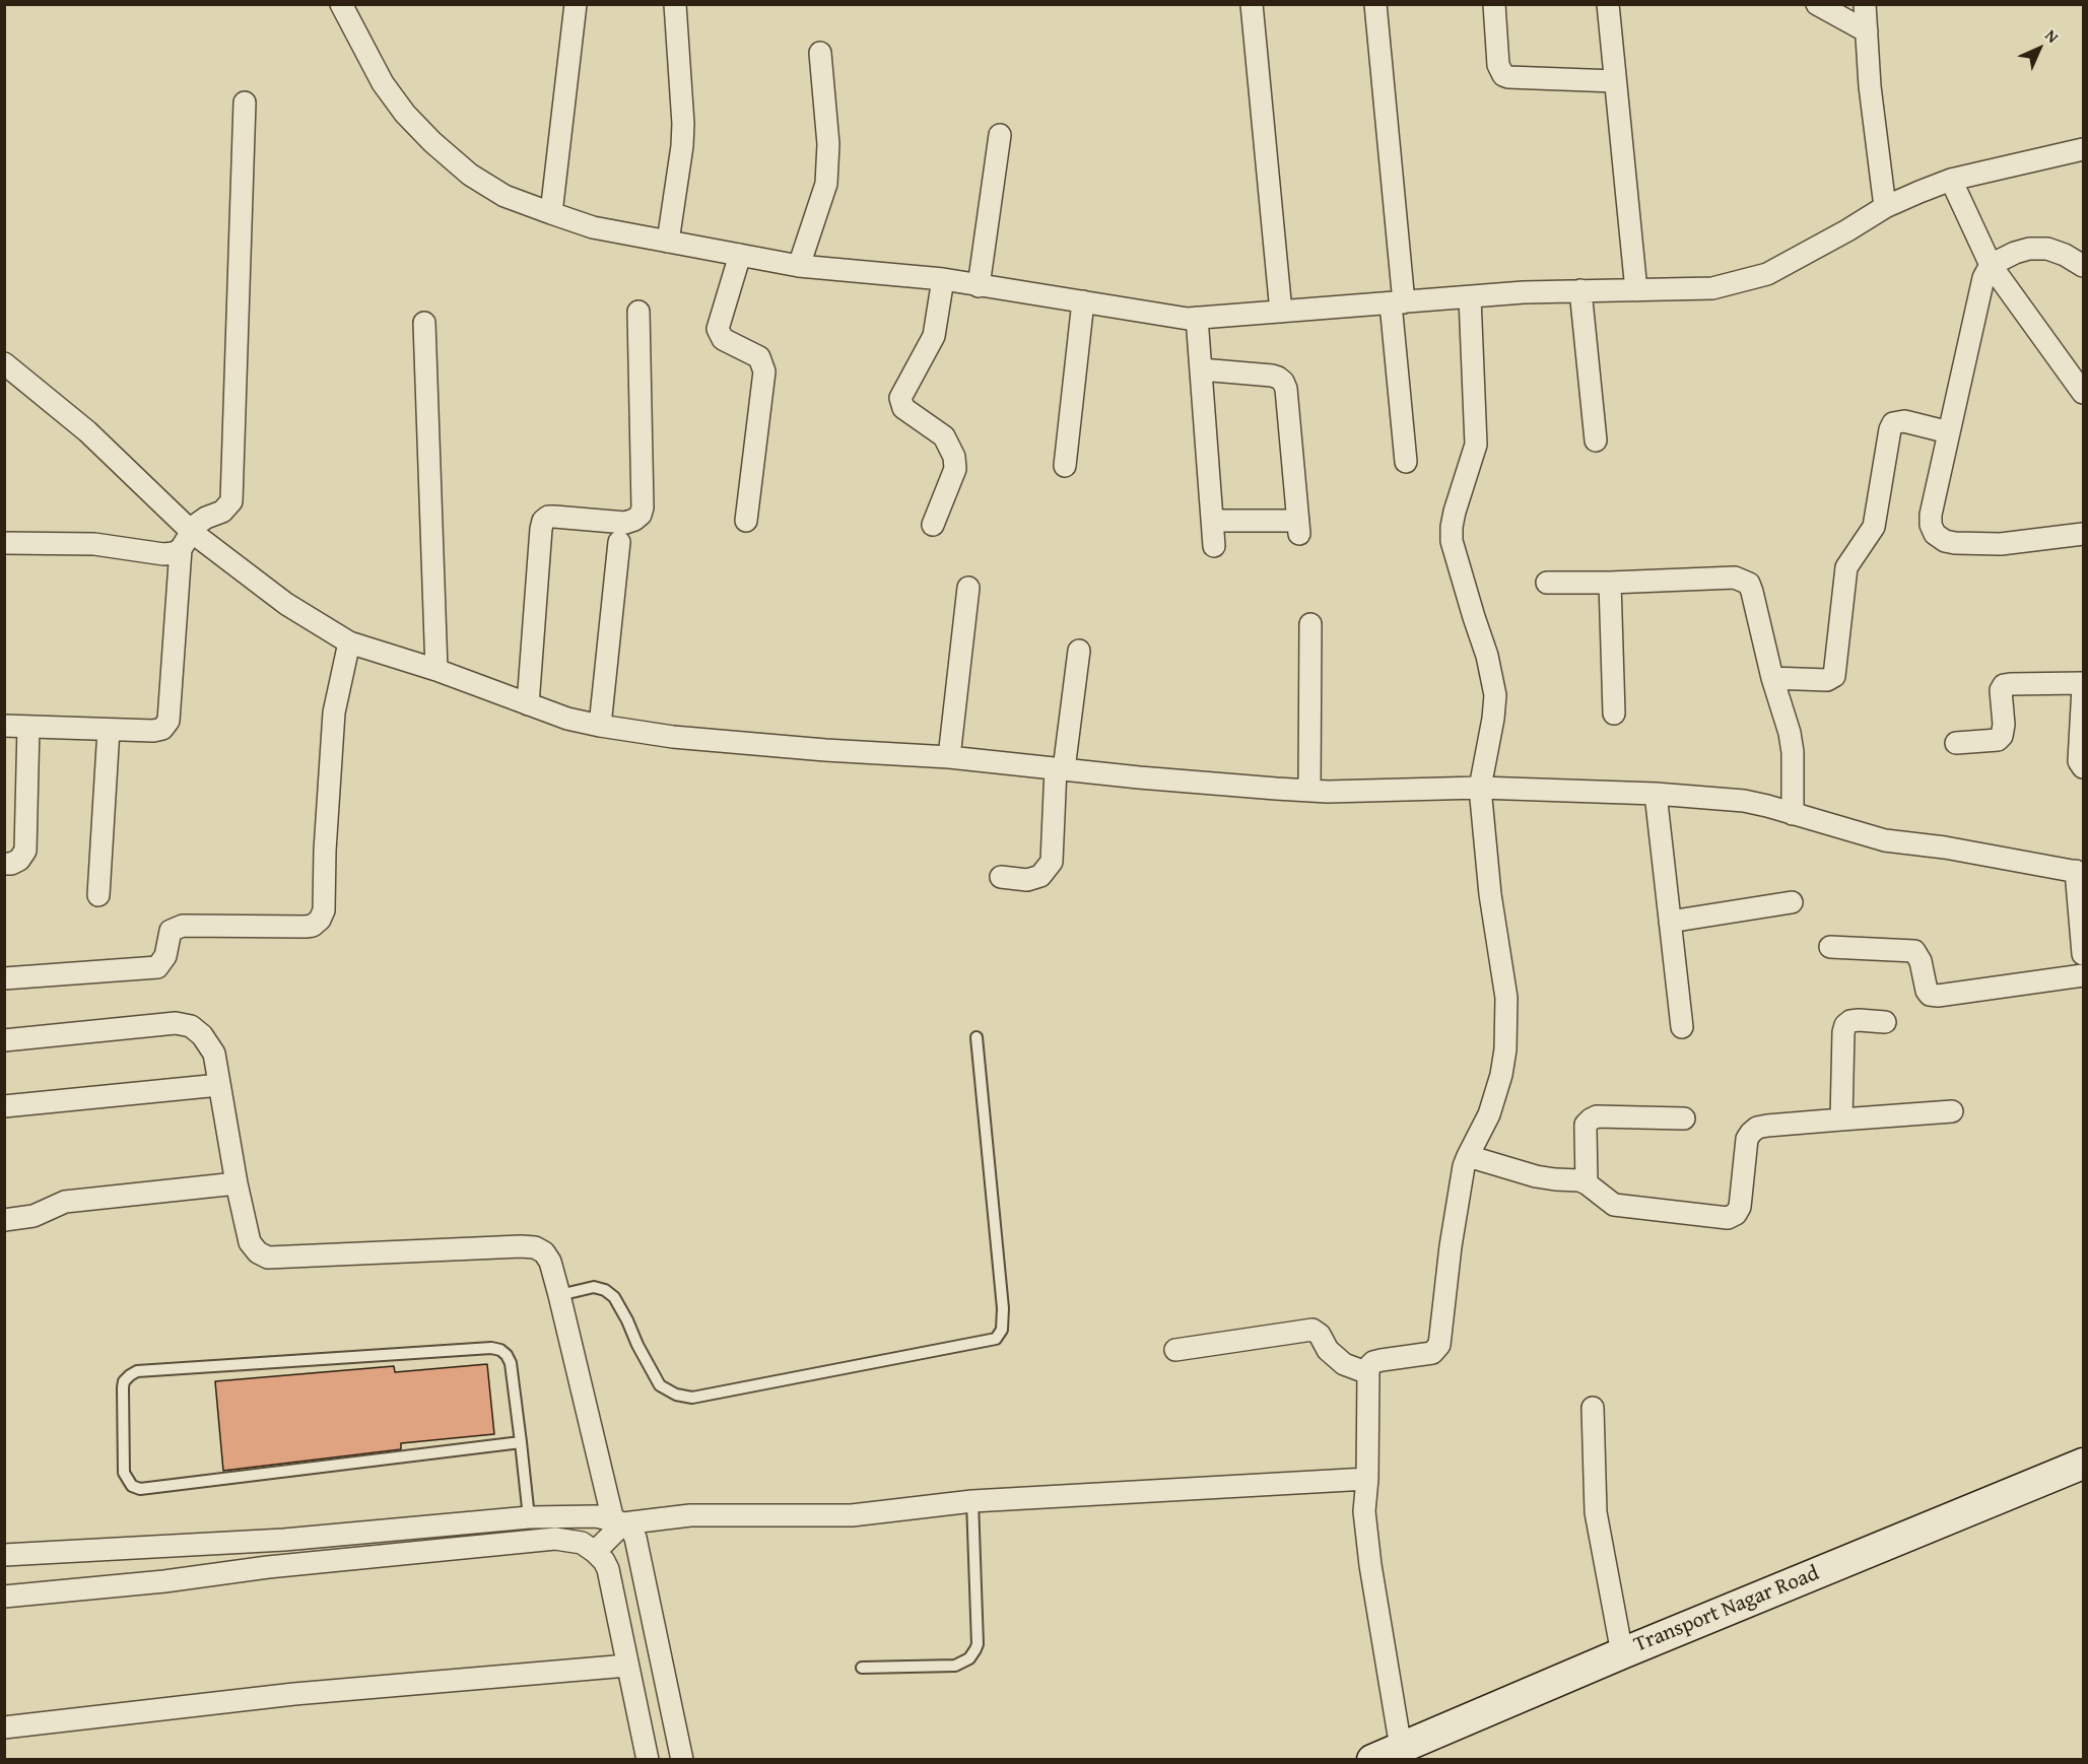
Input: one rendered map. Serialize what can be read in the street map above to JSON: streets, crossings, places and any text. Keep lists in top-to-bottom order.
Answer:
{
  "streets": {
    "street": ["Transport Nagar Road"]
  },
  "north": "top right"
}
